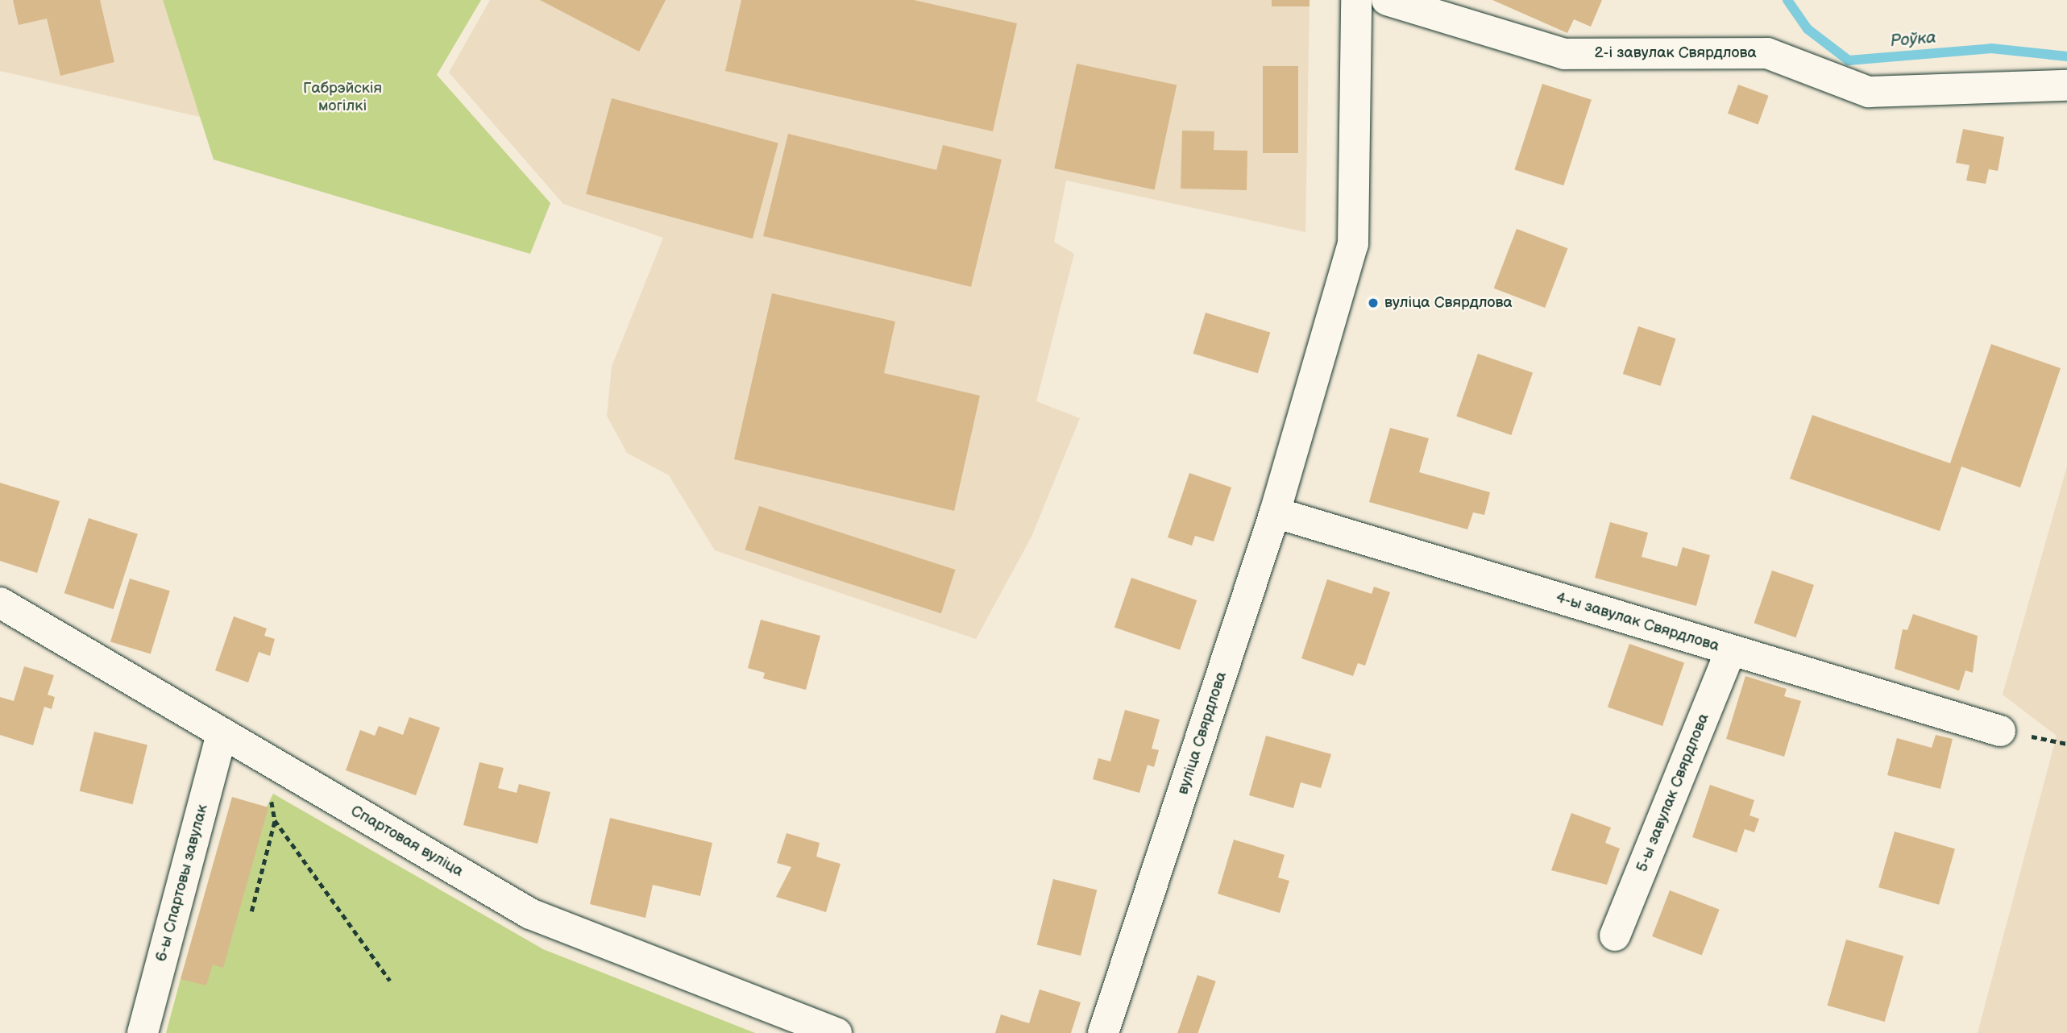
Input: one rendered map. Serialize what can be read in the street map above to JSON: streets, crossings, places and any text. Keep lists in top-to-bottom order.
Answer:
{
  "streets": {
    "street": [
      "2-і завулак Свярдлова",
      "4-ы завулак Свярдлова",
      "вуліца Свярдлова",
      "5-ы завулак Свярдлова",
      "Спартовая вуліца",
      "6-ы Спартовы завулак"
    ]
  },
  "crossings": [
    ["4-ы завулак Свярдлова", "вуліца Свярдлова"],
    ["4-ы завулак Свярдлова", "5-ы завулак Свярдлова"],
    ["Спартовая вуліца", "6-ы Спартовы завулак"]
  ],
  "water": ["Роўка"],
  "parks": ["Габрэйскія могілкі"],
  "places": ["вуліца Свярдлова"]
}
